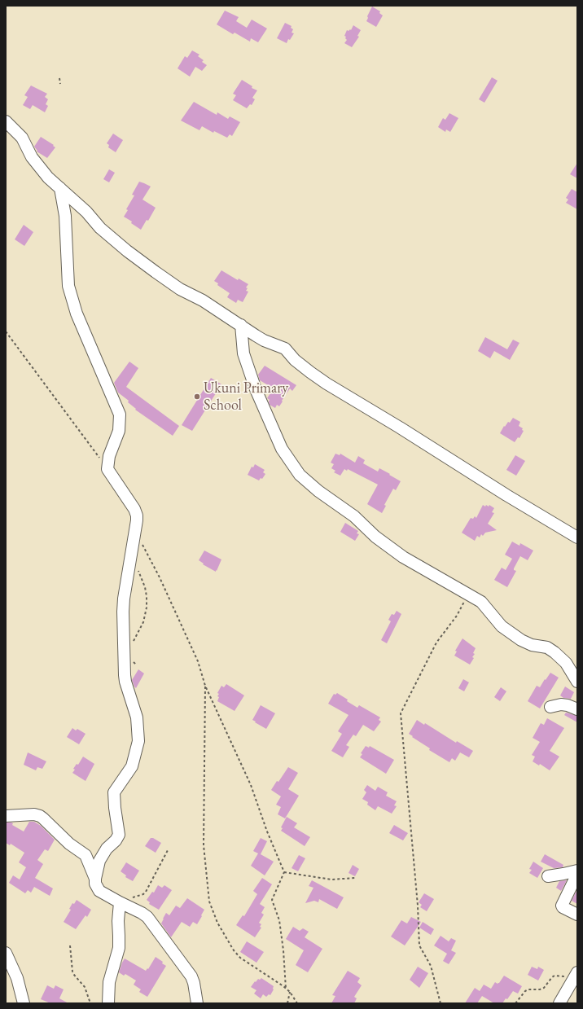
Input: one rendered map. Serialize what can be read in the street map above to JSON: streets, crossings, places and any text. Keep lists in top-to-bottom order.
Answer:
{
  "places": ["Ukuni Primary School"]
}
